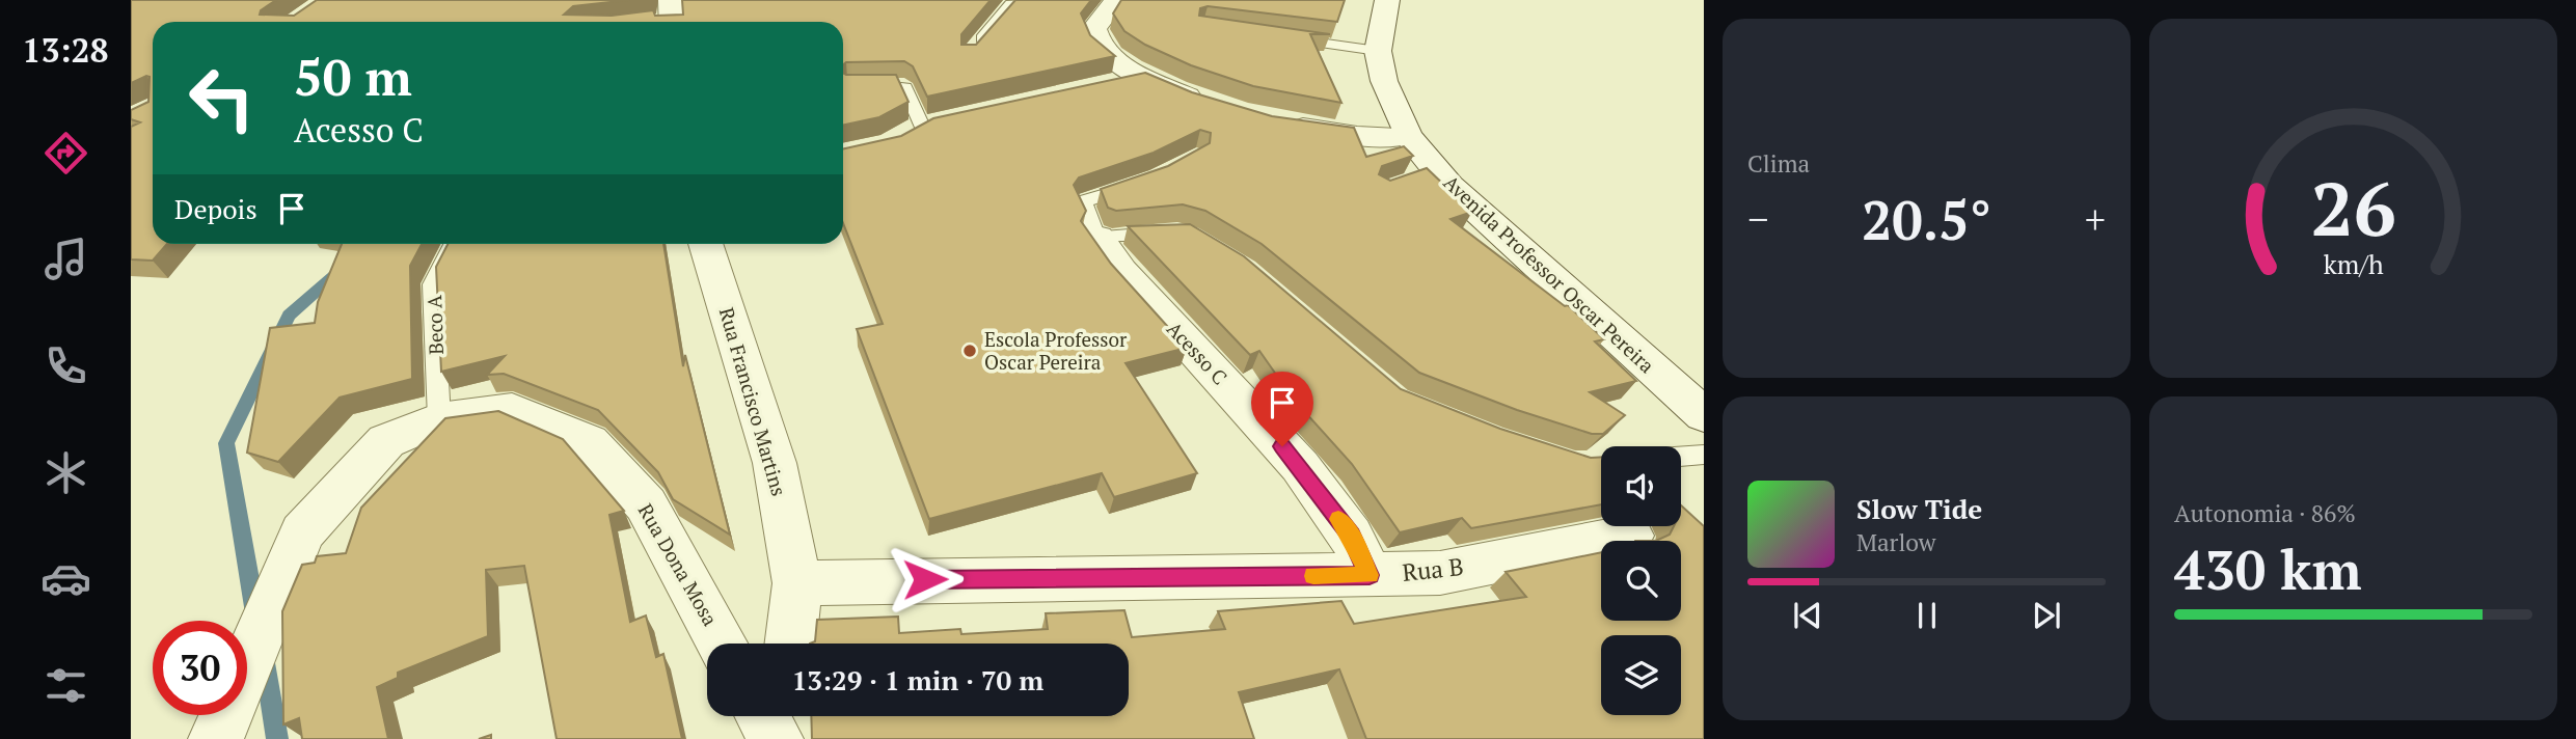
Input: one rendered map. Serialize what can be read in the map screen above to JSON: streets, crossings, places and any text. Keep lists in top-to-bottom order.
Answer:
{
  "streets": {
    "street": [
      "Avenida Professor Oscar Pereira",
      "Acesso C",
      "Rua Francisco Martins",
      "Rua Dona Mosa",
      "Rua B"
    ],
    "lane": ["Beco A"]
  },
  "crossings": [
    ["Beco A", "Rua Dona Mosa"],
    ["Acesso C", "Rua B"],
    ["Rua Francisco Martins", "Rua B"]
  ],
  "places": ["Escola Professor Oscar Pereira"],
  "page": {
    "tabs": "13:28",
    "tile": [
      "Clima",
      ["Autonomia · 86%", "430 km"]
    ],
    "turn": ["50 m", "Acesso C"],
    "then": "Depois",
    "heat": ["−", "20.5°", "+"],
    "song": ["Slow Tide", "Marlow"],
    "limit": "30",
    "trip": "13:29 · 1 min · 70 m",
    "gauge": ["26", "km/h"]
  }
}
